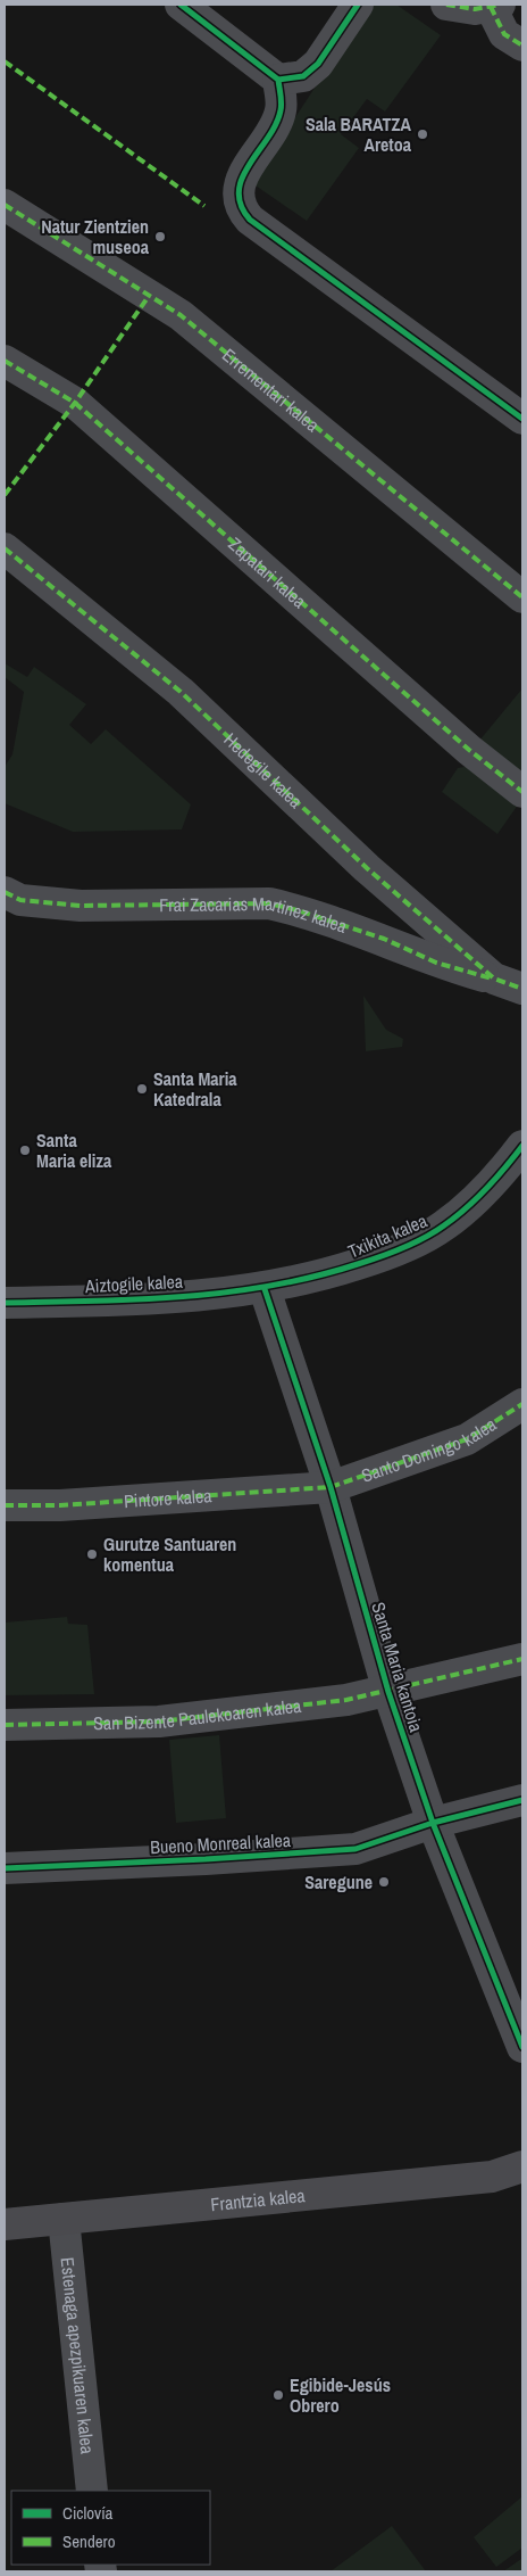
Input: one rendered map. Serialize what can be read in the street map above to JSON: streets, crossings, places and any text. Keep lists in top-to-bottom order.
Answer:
{
  "streets": {
    "main road": ["Frantzia kalea"],
    "street": [
      "Errementari kalea",
      "Zapatari kalea",
      "Hedegile kalea",
      "Frai Zacarias Martinez kalea",
      "Txikita kalea",
      "Aiztogile kalea",
      "Santo Domingo kalea",
      "Pintore kalea",
      "Santa Maria kantoia",
      "San Bizente Paulekoaren kalea",
      "Bueno Monreal kalea",
      "Estenaga apezpikuaren kalea"
    ]
  },
  "crossings": [
    ["Hedegile kalea", "Frai Zacarias Martinez kalea"],
    ["Txikita kalea", "Aiztogile kalea"],
    ["Txikita kalea", "Santa Maria kantoia"],
    ["Aiztogile kalea", "Santa Maria kantoia"],
    ["Santo Domingo kalea", "Pintore kalea"],
    ["Santo Domingo kalea", "Santa Maria kantoia"],
    ["Pintore kalea", "Santa Maria kantoia"],
    ["Santa Maria kantoia", "San Bizente Paulekoaren kalea"],
    ["Santa Maria kantoia", "Bueno Monreal kalea"],
    ["Frantzia kalea", "Estenaga apezpikuaren kalea"]
  ],
  "places": [
    "Sala BARATZA Aretoa",
    "Natur Zientzien museoa",
    "Santa Maria Katedrala",
    "Santa Maria eliza",
    "Gurutze Santuaren komentua",
    "Saregune",
    "Egibide-Jesús Obrero"
  ],
  "legend": ["Ciclovía", "Sendero"]
}
